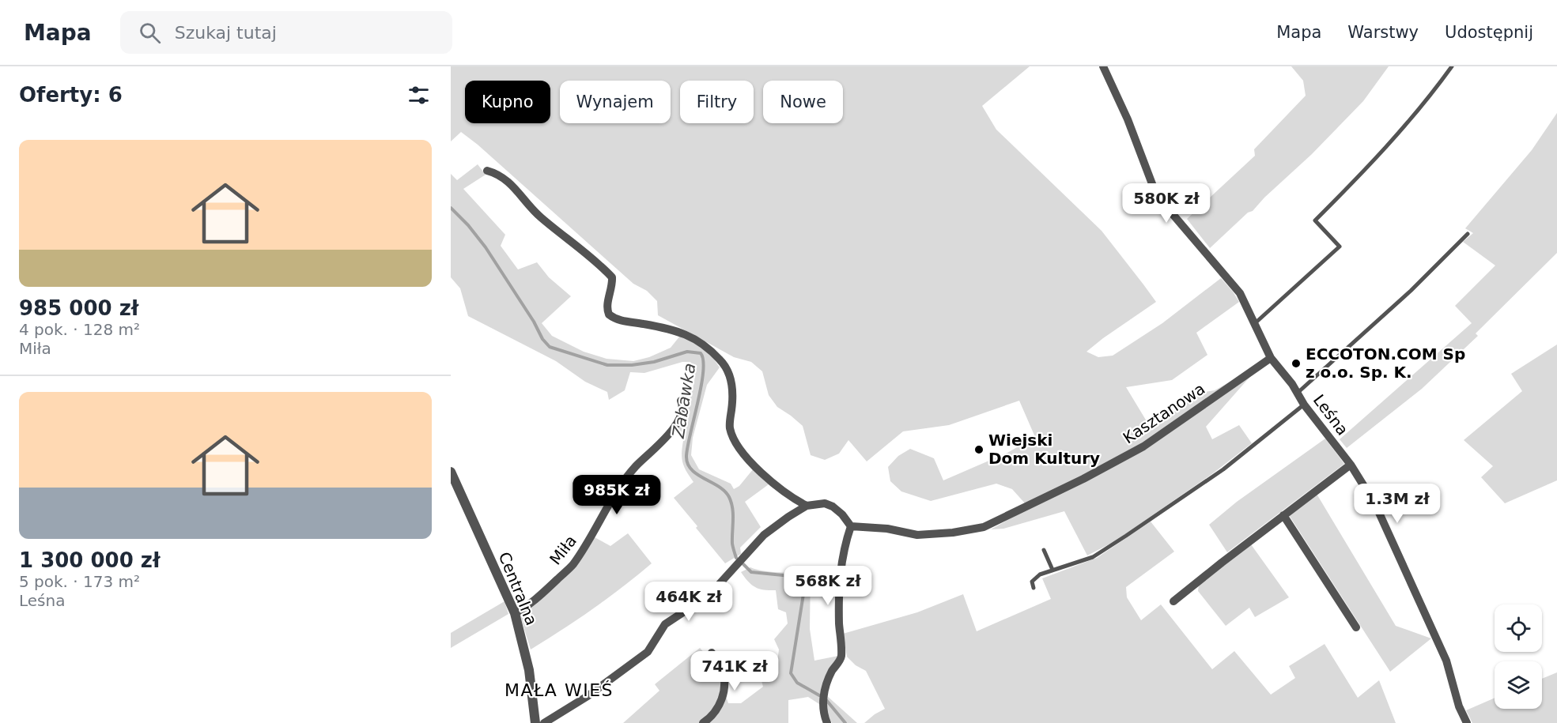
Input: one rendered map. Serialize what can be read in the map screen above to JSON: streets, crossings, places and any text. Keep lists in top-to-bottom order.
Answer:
{
  "streets": {
    "street": [
      "Kasztanowa",
      "Leśna",
      "Miła",
      "Centralna"
    ]
  },
  "crossings": [
    ["Kasztanowa", "Leśna"],
    ["Miła", "Centralna"]
  ],
  "districts": ["MAŁA WIEŚ"],
  "water": ["Zabawka"],
  "places": ["ECCOTON.COM Sp z o.o. Sp. K.", "Wiejski Dom Kultury"],
  "page": {
    "header": "Mapa",
    "search": "Szukaj tutaj",
    "nav": ["Mapa", "Warstwy", "Udostępnij"],
    "heading": "Oferty: 6",
    "chip": [
      "Kupno",
      "Wynajem",
      "Filtry",
      "Nowe"
    ],
    "list": [
      {
        "name": "985 000 zł",
        "note": "4 pok. · 128 m² · Miła"
      },
      {
        "name": "1 300 000 zł",
        "note": "5 pok. · 173 m² · Leśna"
      }
    ],
    "price": [
      "580K zł",
      "985K zł",
      "1.3M zł",
      "568K zł",
      "464K zł",
      "741K zł"
    ]
  }
}
